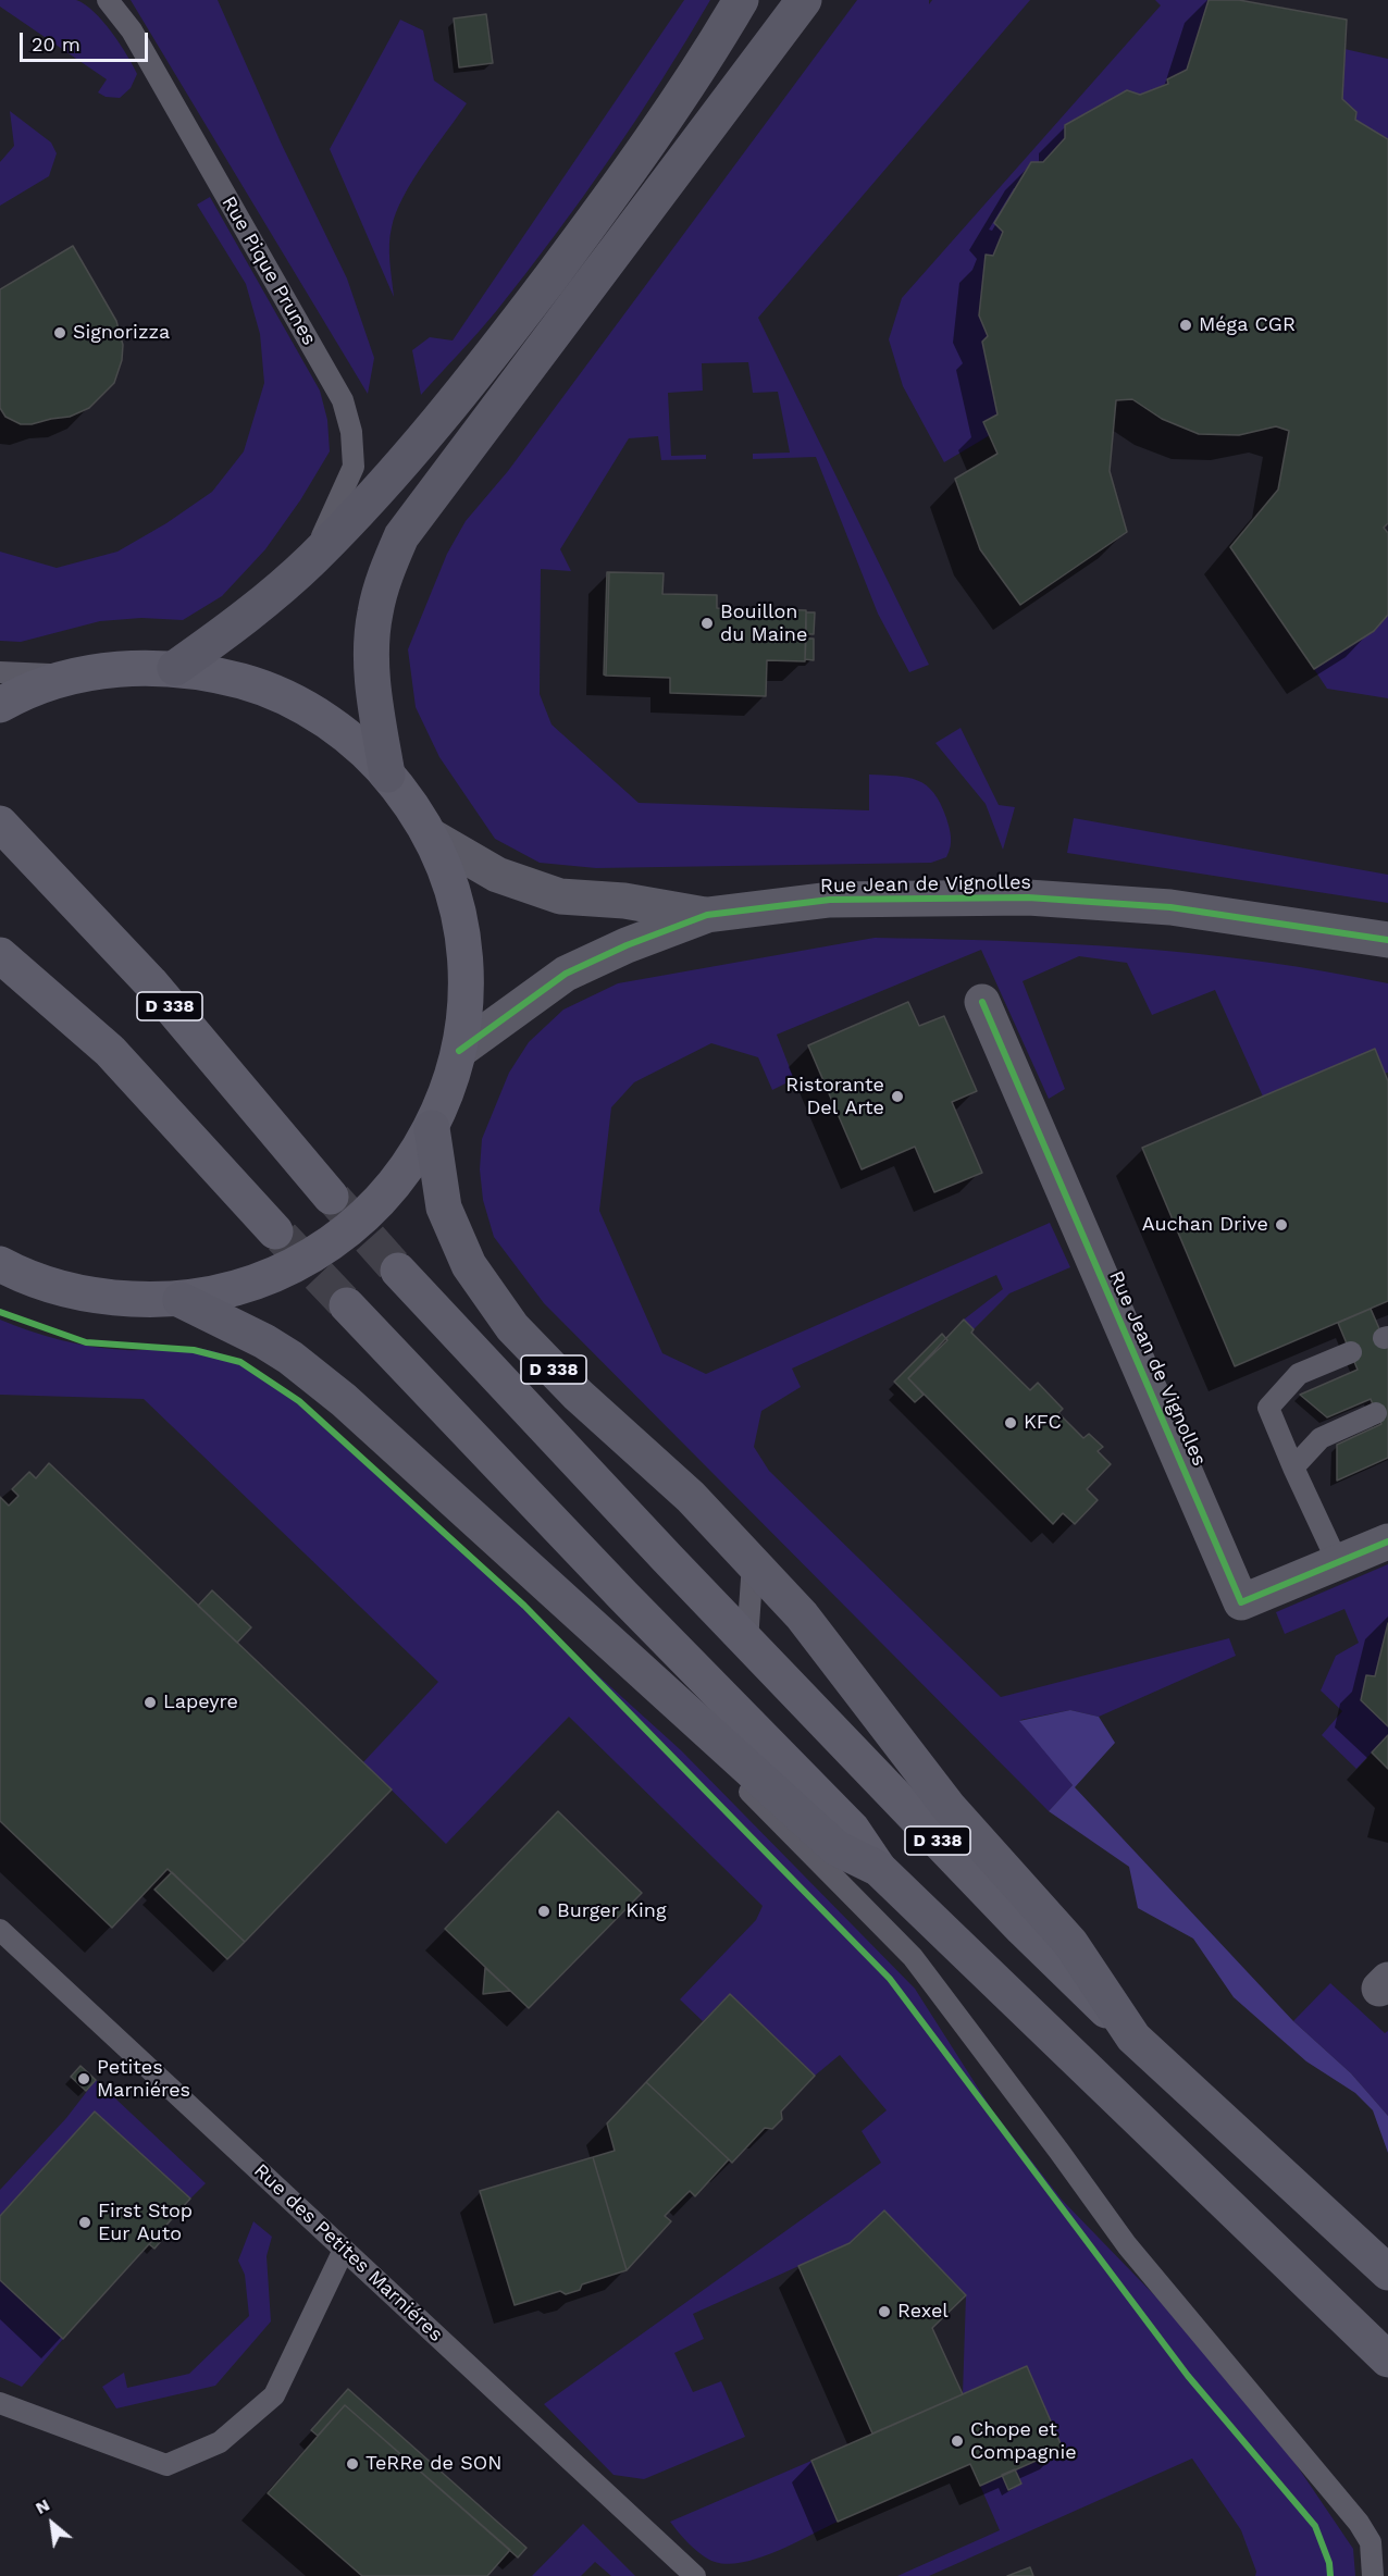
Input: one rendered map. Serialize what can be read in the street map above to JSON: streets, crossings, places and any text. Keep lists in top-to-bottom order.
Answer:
{
  "streets": {
    "highway": ["D 338"],
    "street": ["Rue Jean de Vignolles"],
    "lane": ["Rue Pique Prunes", "Rue des Petites Marniéres"]
  },
  "places": [
    "Méga CGR",
    "Signorizza",
    "Bouillon du Maine",
    "Ristorante Del Arte",
    "Auchan Drive",
    "KFC",
    "Lapeyre",
    "Burger King",
    "Petites Marniéres",
    "First Stop Eur Auto",
    "Rexel",
    "Chope et Compagnie",
    "TeRRe de SON"
  ],
  "scale_bar": "20 m",
  "north": "top left"
}
